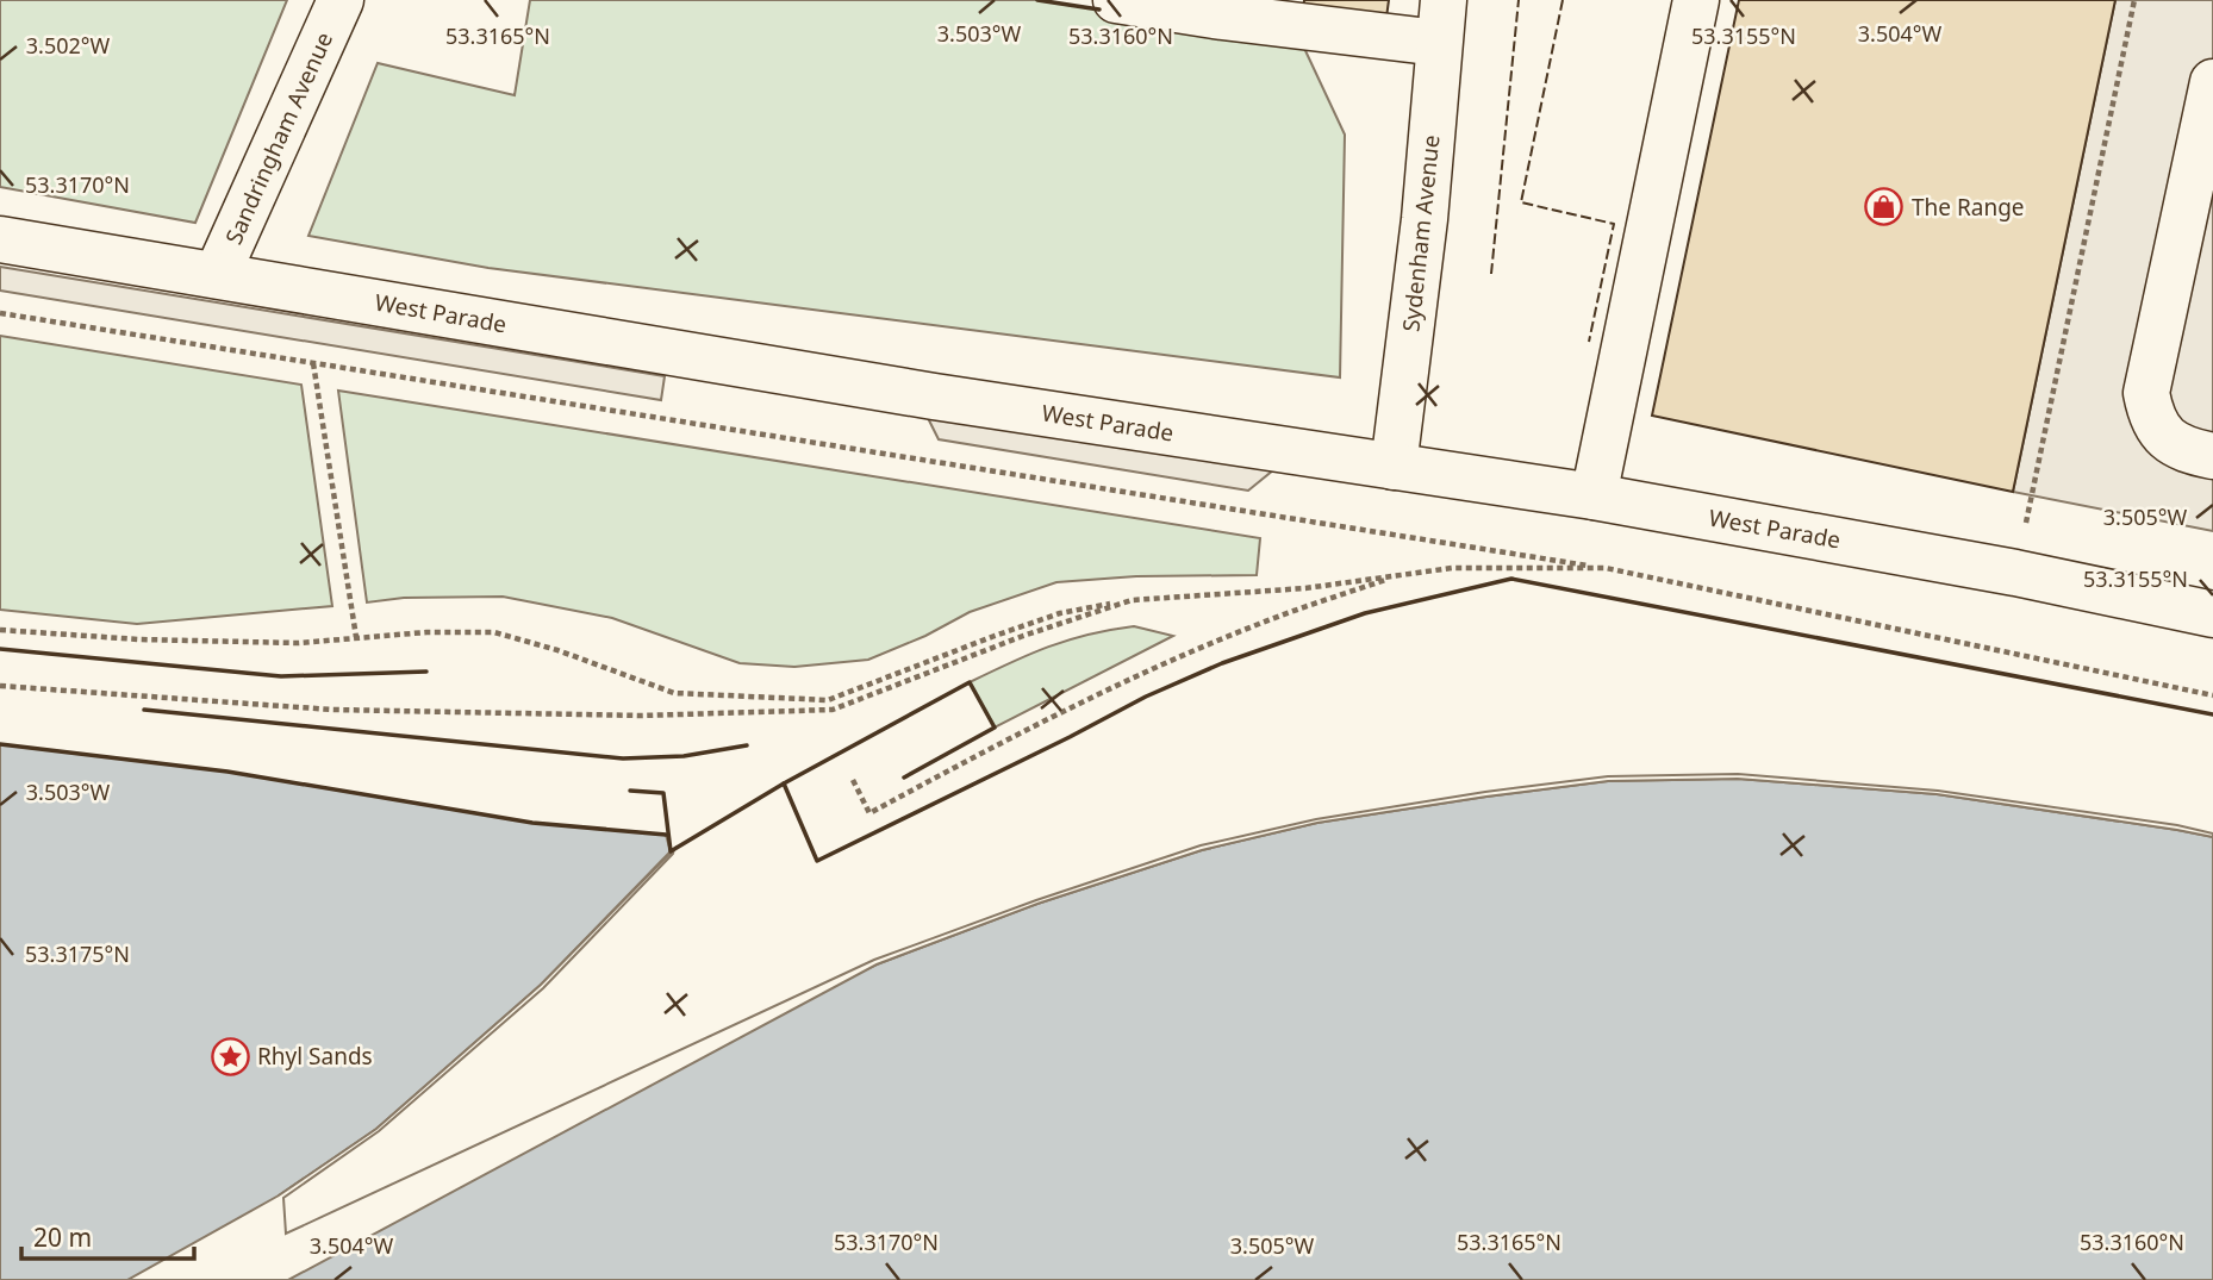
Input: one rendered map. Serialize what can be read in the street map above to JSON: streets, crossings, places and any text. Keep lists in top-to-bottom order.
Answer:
{
  "streets": {
    "main road": ["Sandringham Avenue", "Sydenham Avenue", "West Parade"]
  },
  "crossings": [
    ["Sandringham Avenue", "West Parade"],
    ["Sydenham Avenue", "West Parade"]
  ],
  "places": {
    "shop": ["The Range"],
    "place": ["Rhyl Sands"]
  },
  "scale_bar": "20 m",
  "coordinates": [
    "3.503°W",
    "3.504°W",
    "53.3165°N",
    "53.3160°N",
    "53.3155°N",
    "3.502°W",
    "53.3170°N",
    "3.505°W",
    "53.3175°N"
  ]
}
